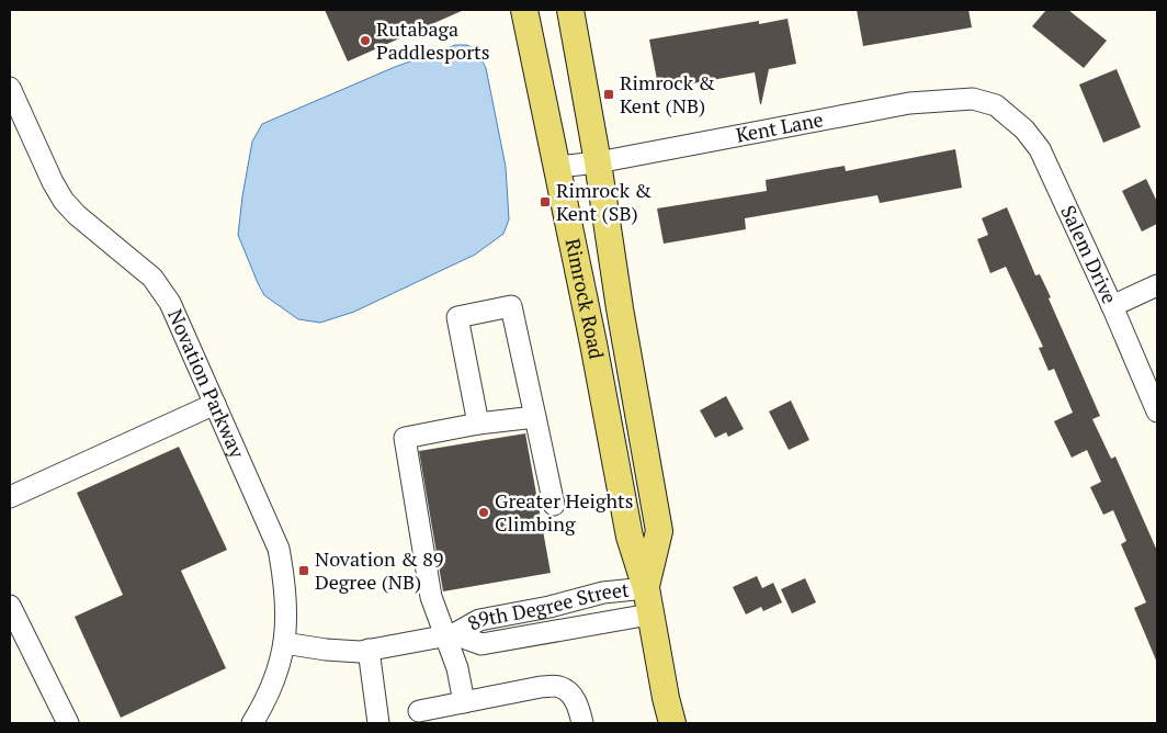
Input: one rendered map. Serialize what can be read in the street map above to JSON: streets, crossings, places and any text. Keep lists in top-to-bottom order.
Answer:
{
  "streets": {
    "main road": ["Rimrock Road"],
    "street": [
      "Kent Lane",
      "Salem Drive",
      "Novation Parkway",
      "89th Degree Street"
    ]
  },
  "crossings": [
    ["Kent Lane", "Salem Drive"],
    ["Kent Lane", "Rimrock Road"],
    ["Rimrock Road", "89th Degree Street"],
    ["Novation Parkway", "89th Degree Street"]
  ],
  "places": {
    "other": ["Rutabaga Paddlesports", "Greater Heights Climbing"],
    "transit": ["Rimrock & Kent (NB)", "Rimrock & Kent (SB)", "Novation & 89 Degree (NB)"]
  }
}
